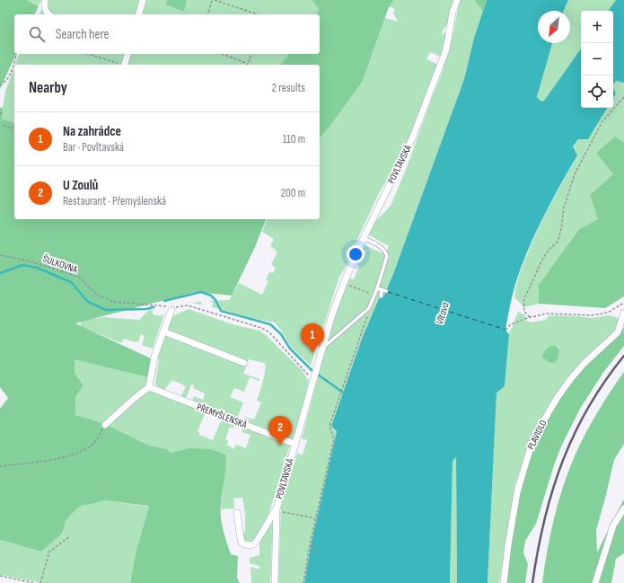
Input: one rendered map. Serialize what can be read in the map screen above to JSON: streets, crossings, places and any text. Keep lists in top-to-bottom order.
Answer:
{
  "streets": {
    "street": ["POVLTAVSKÁ", "PŘEMYŠLENSKÁ", "PLAVIDLO"],
    "path": ["ŠULKOVNA"]
  },
  "crossings": [
    ["POVLTAVSKÁ", "PŘEMYŠLENSKÁ"]
  ],
  "water": ["Vltava"],
  "north": "bottom left",
  "page": {
    "map_buttons": ["+", "−"],
    "search": "Search here",
    "heading": ["Nearby", "2 results"],
    "list": [
      {
        "mark": "1",
        "name": "Na zahrádce",
        "note": "Bar · Povltavská",
        "value": "110 m"
      },
      {
        "mark": "2",
        "name": "U Zoulů",
        "note": "Restaurant · Přemyšlenská",
        "value": "200 m"
      }
    ],
    "pins": ["1", "2"]
  }
}
